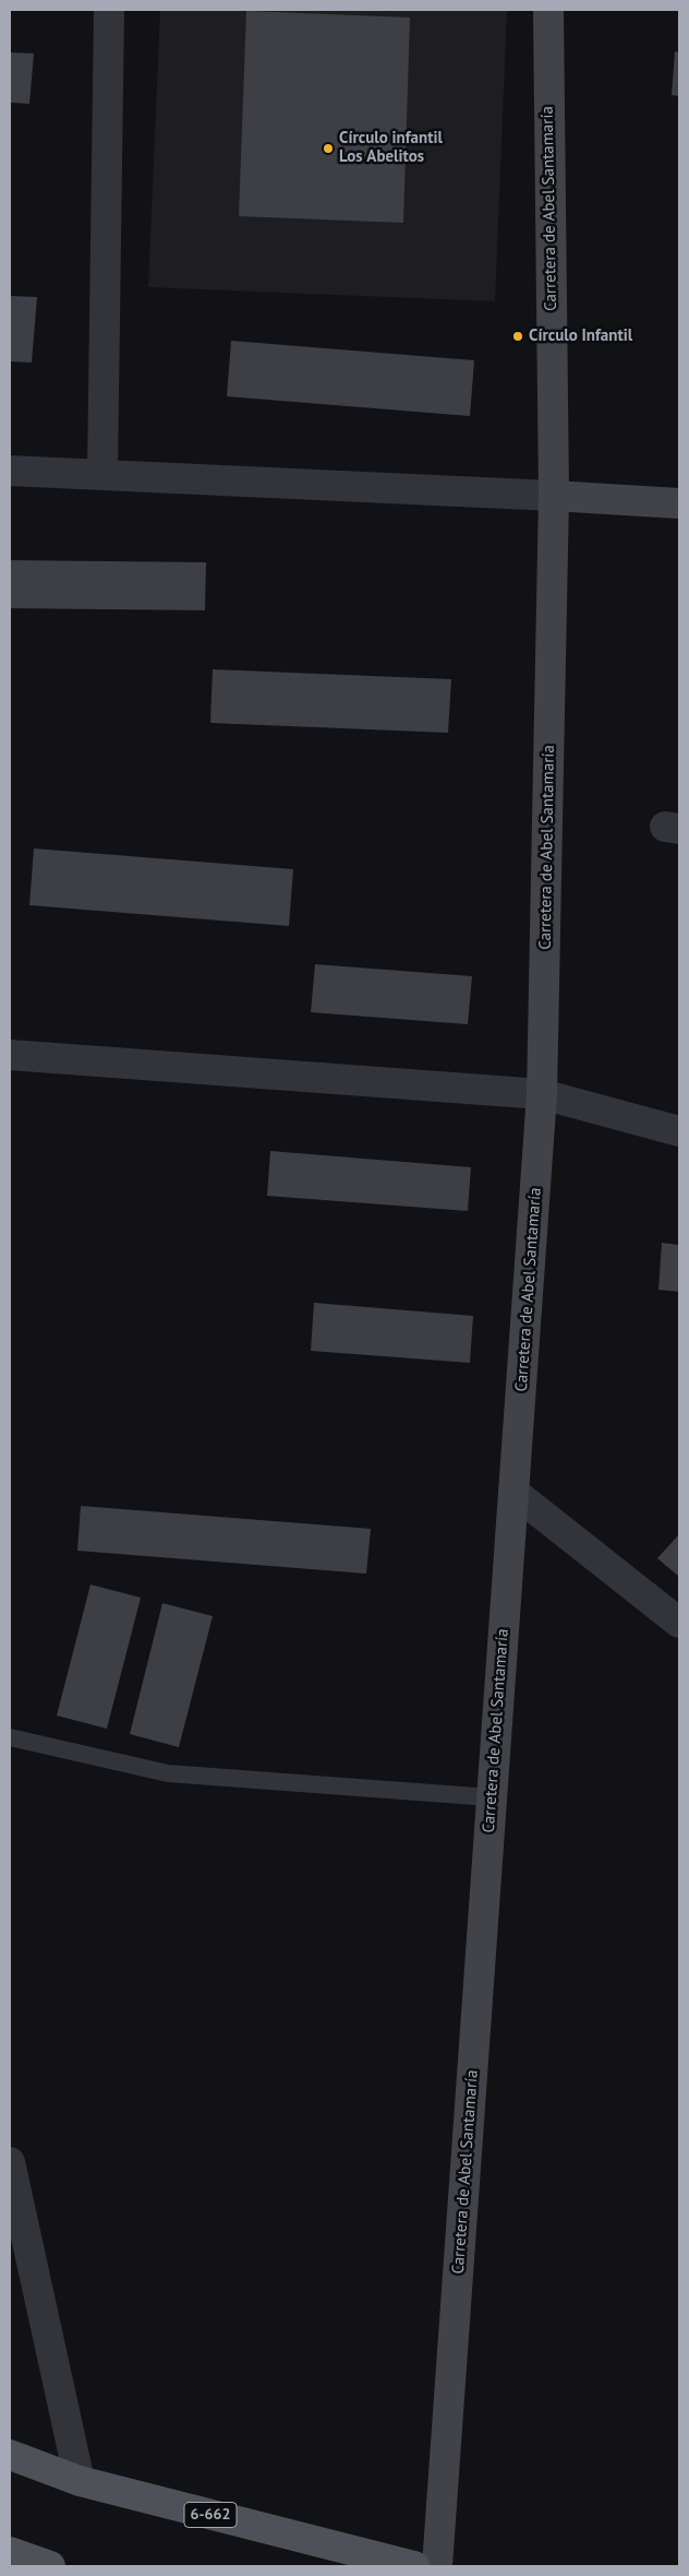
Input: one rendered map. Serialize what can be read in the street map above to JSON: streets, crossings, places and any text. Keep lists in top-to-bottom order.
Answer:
{
  "streets": {
    "main road": ["Carretera de Abel Santamaría", "6-662"]
  },
  "places": ["Círculo infantil Los Abelitos", "Círculo Infantil"]
}
